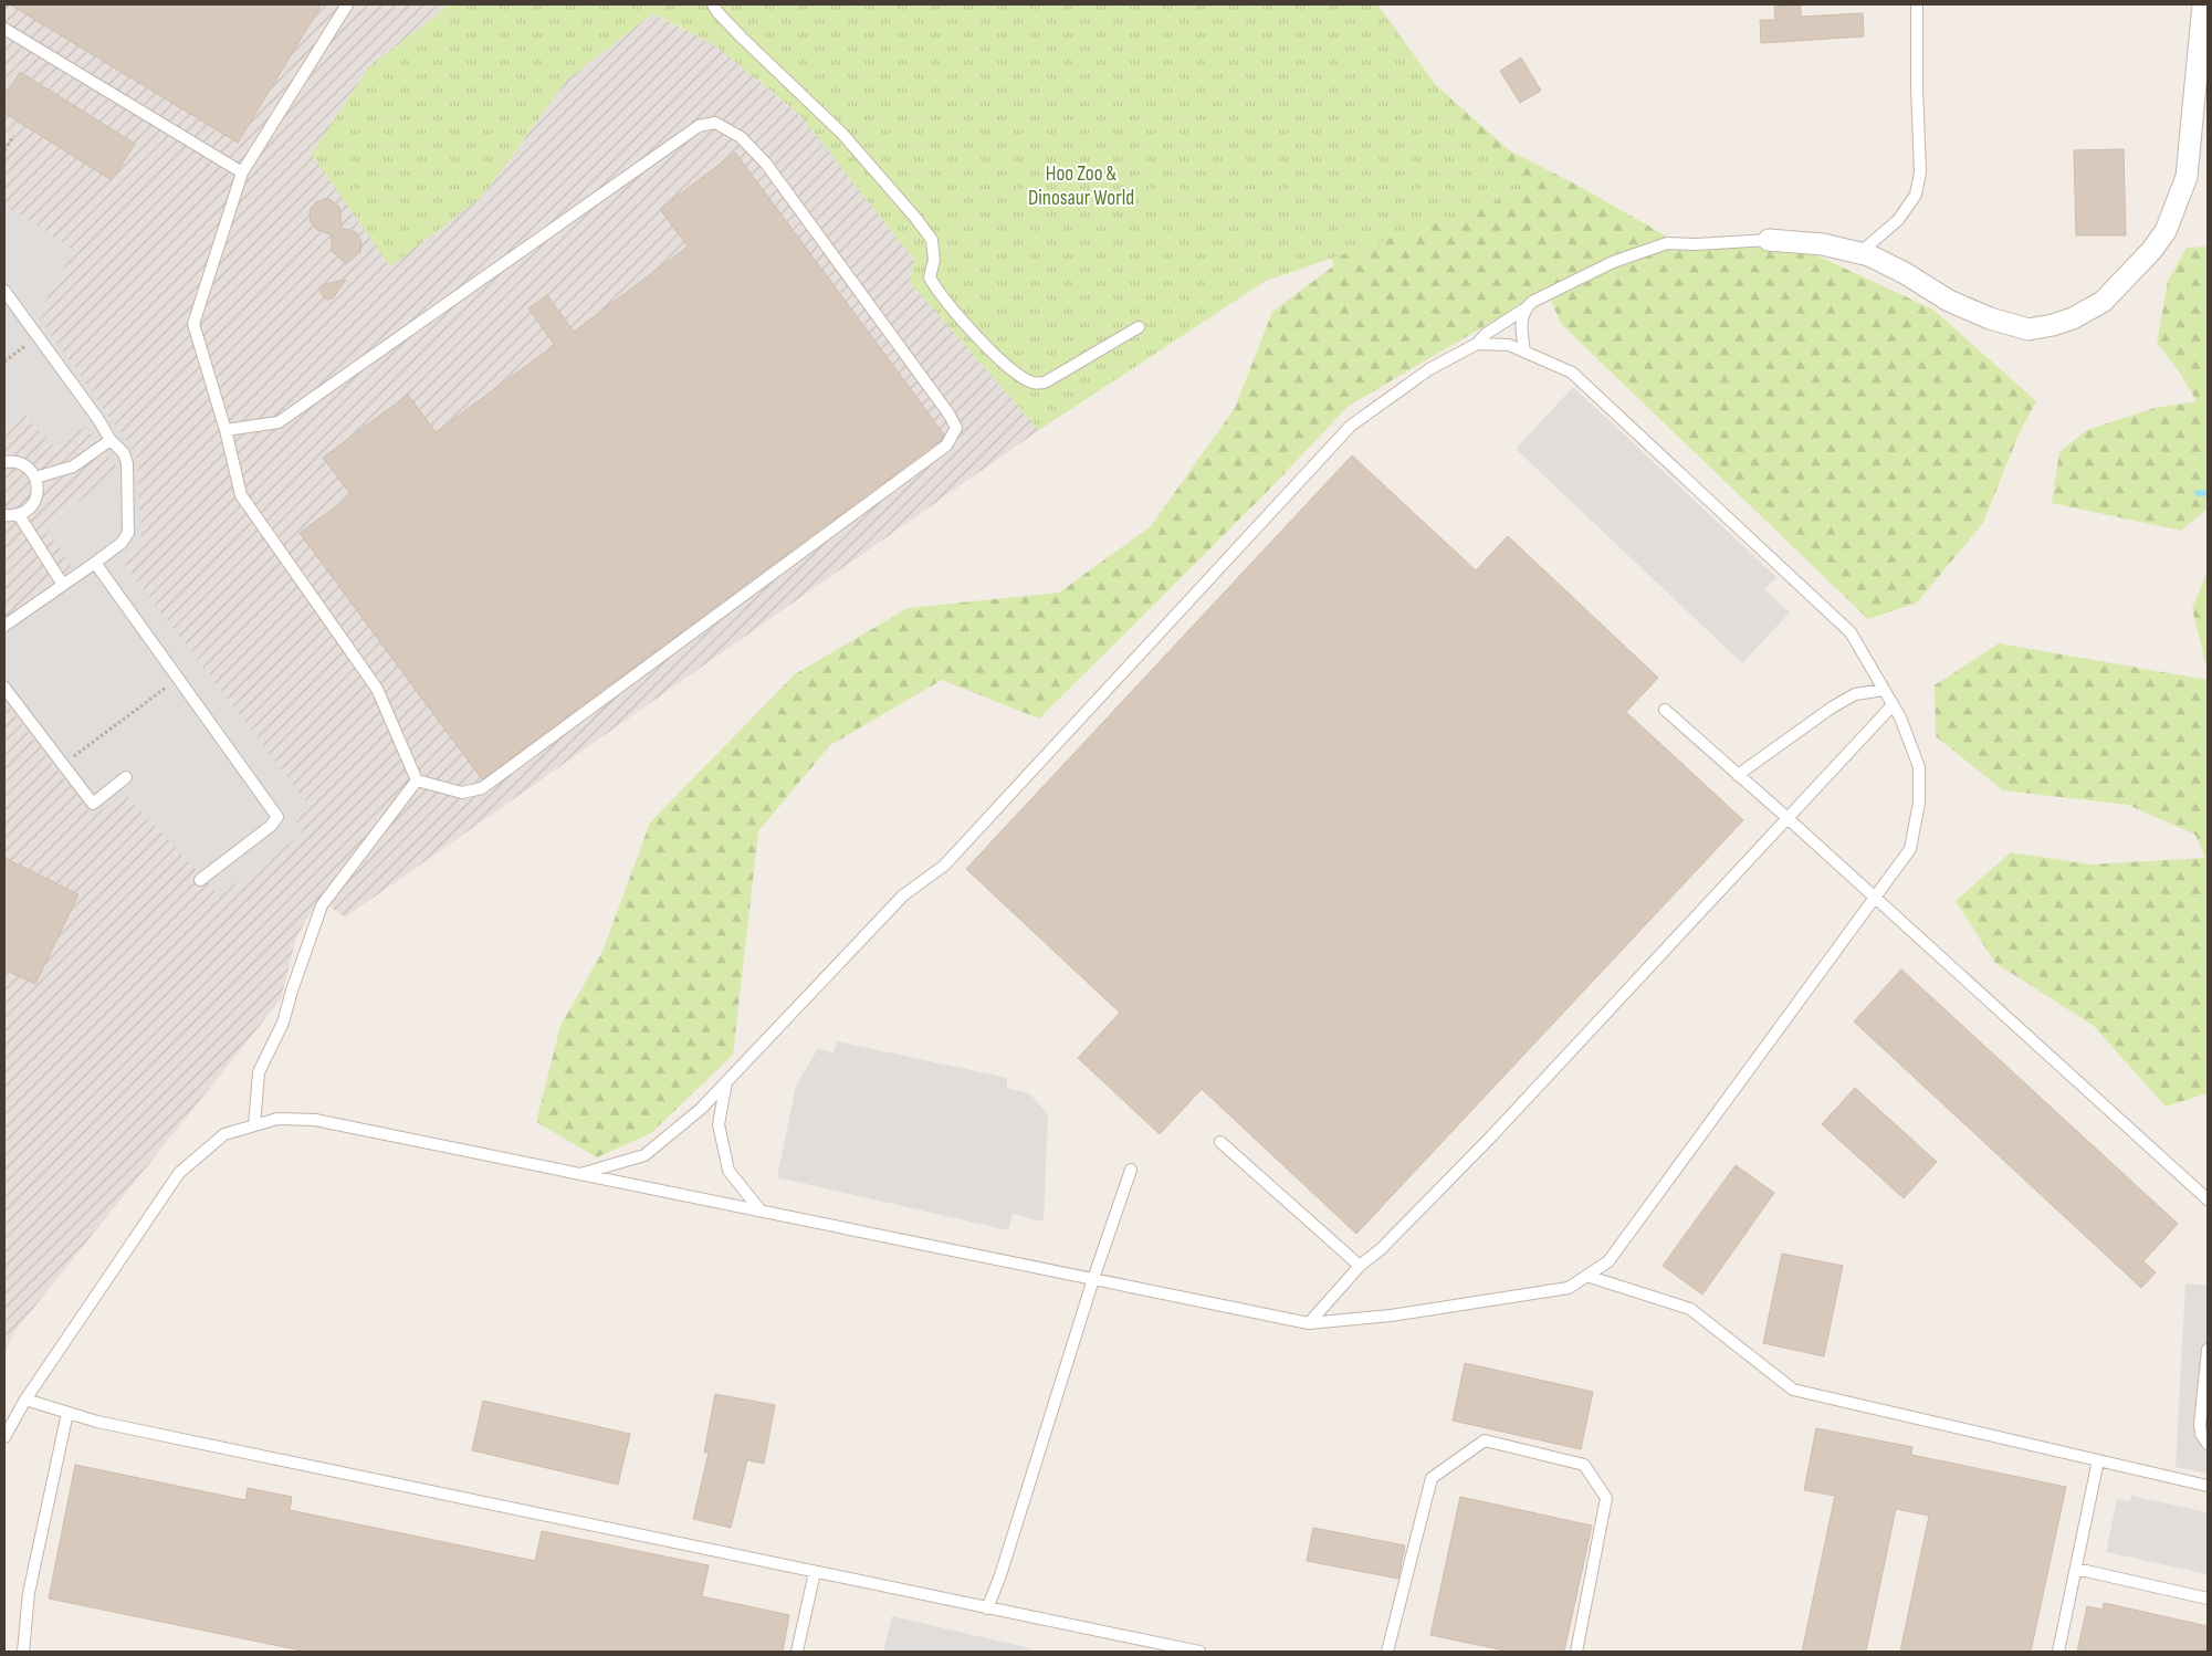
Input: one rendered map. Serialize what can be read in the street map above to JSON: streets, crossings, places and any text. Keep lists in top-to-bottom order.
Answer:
{
  "parks": ["Hoo Zoo & Dinosaur World"]
}
